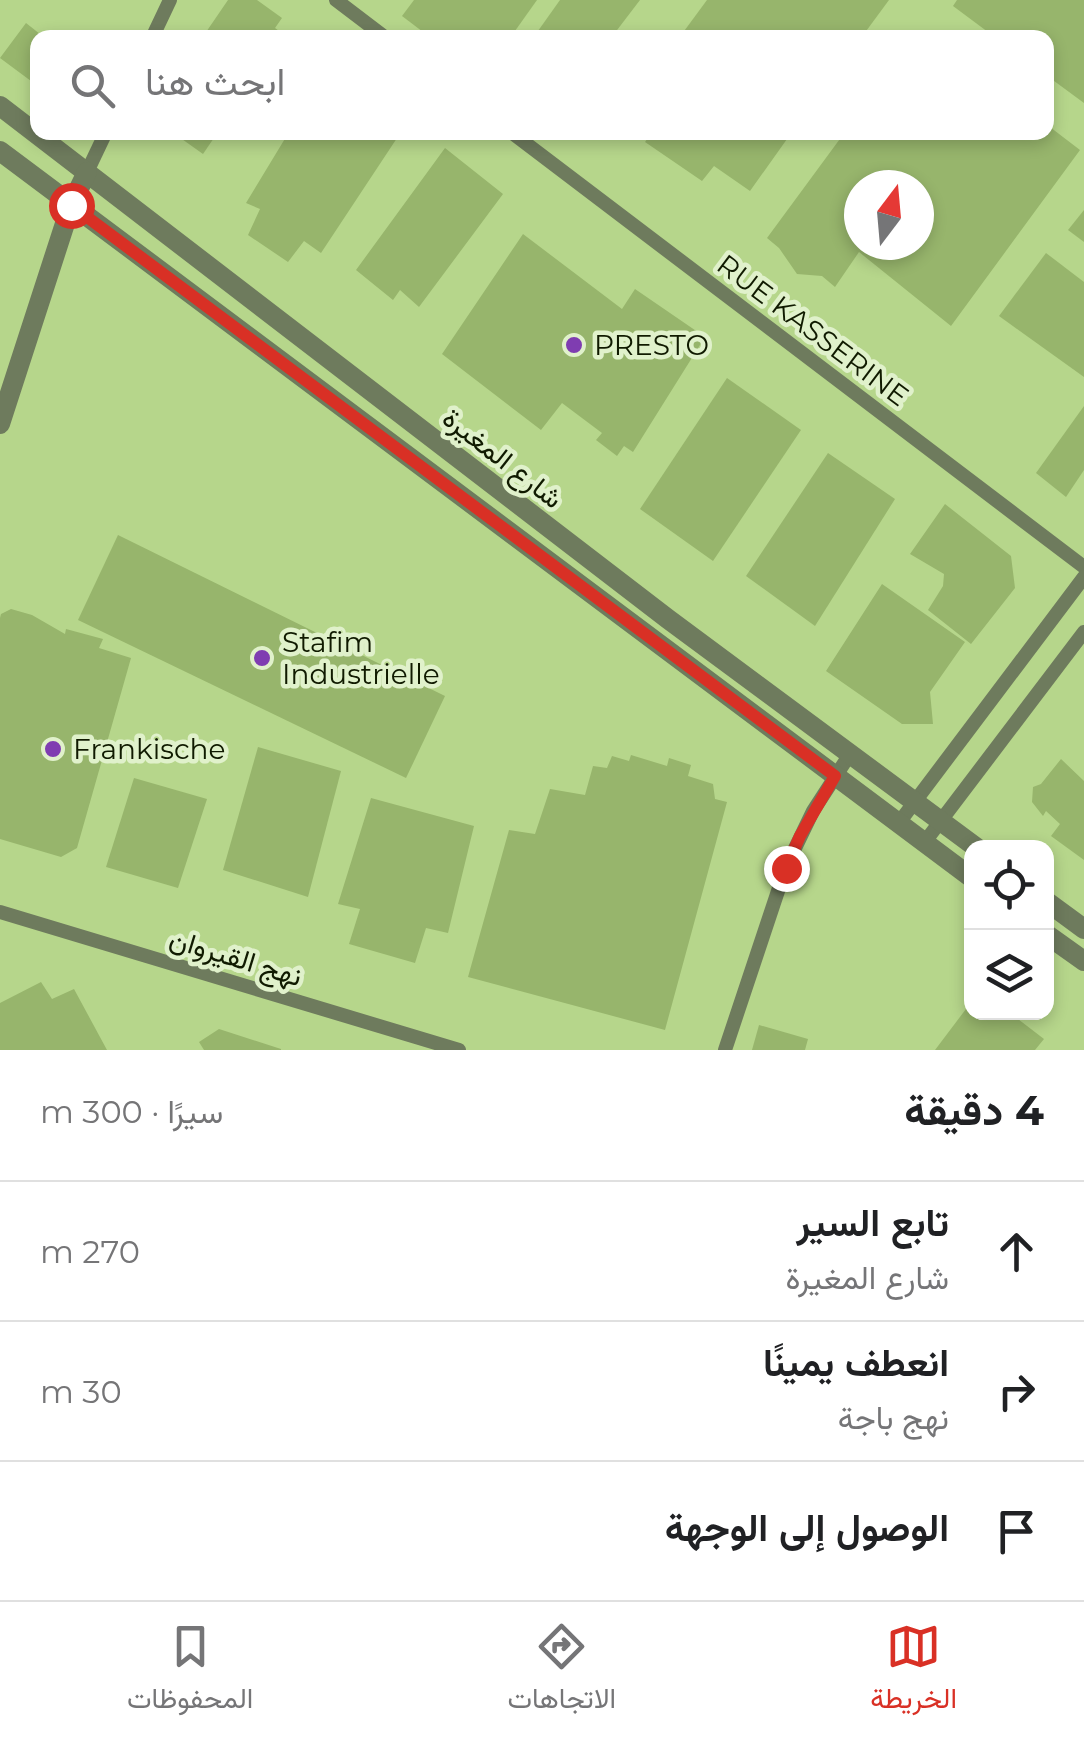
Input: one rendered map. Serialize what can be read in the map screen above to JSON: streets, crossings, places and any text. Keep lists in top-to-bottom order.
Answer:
{
  "streets": {
    "street": ["شارع المغيرة"],
    "lane": ["RUE KASSERINE", "نهج القيروان"]
  },
  "places": ["PRESTO", "Stafim Industrielle", "Frankische"],
  "north": "top",
  "page": {
    "search": "ابحث هنا",
    "heading": ["4 دقيقة", "سيرًا · 300 m"],
    "list": [
      ["تابع السير", "شارع المغيرة", "270 m"],
      ["انعطف يمينًا", "نهج باجة", "30 m"],
      "الوصول إلى الوجهة"
    ],
    "nav": ["الخريطة", "الاتجاهات", "المحفوظات"]
  }
}
